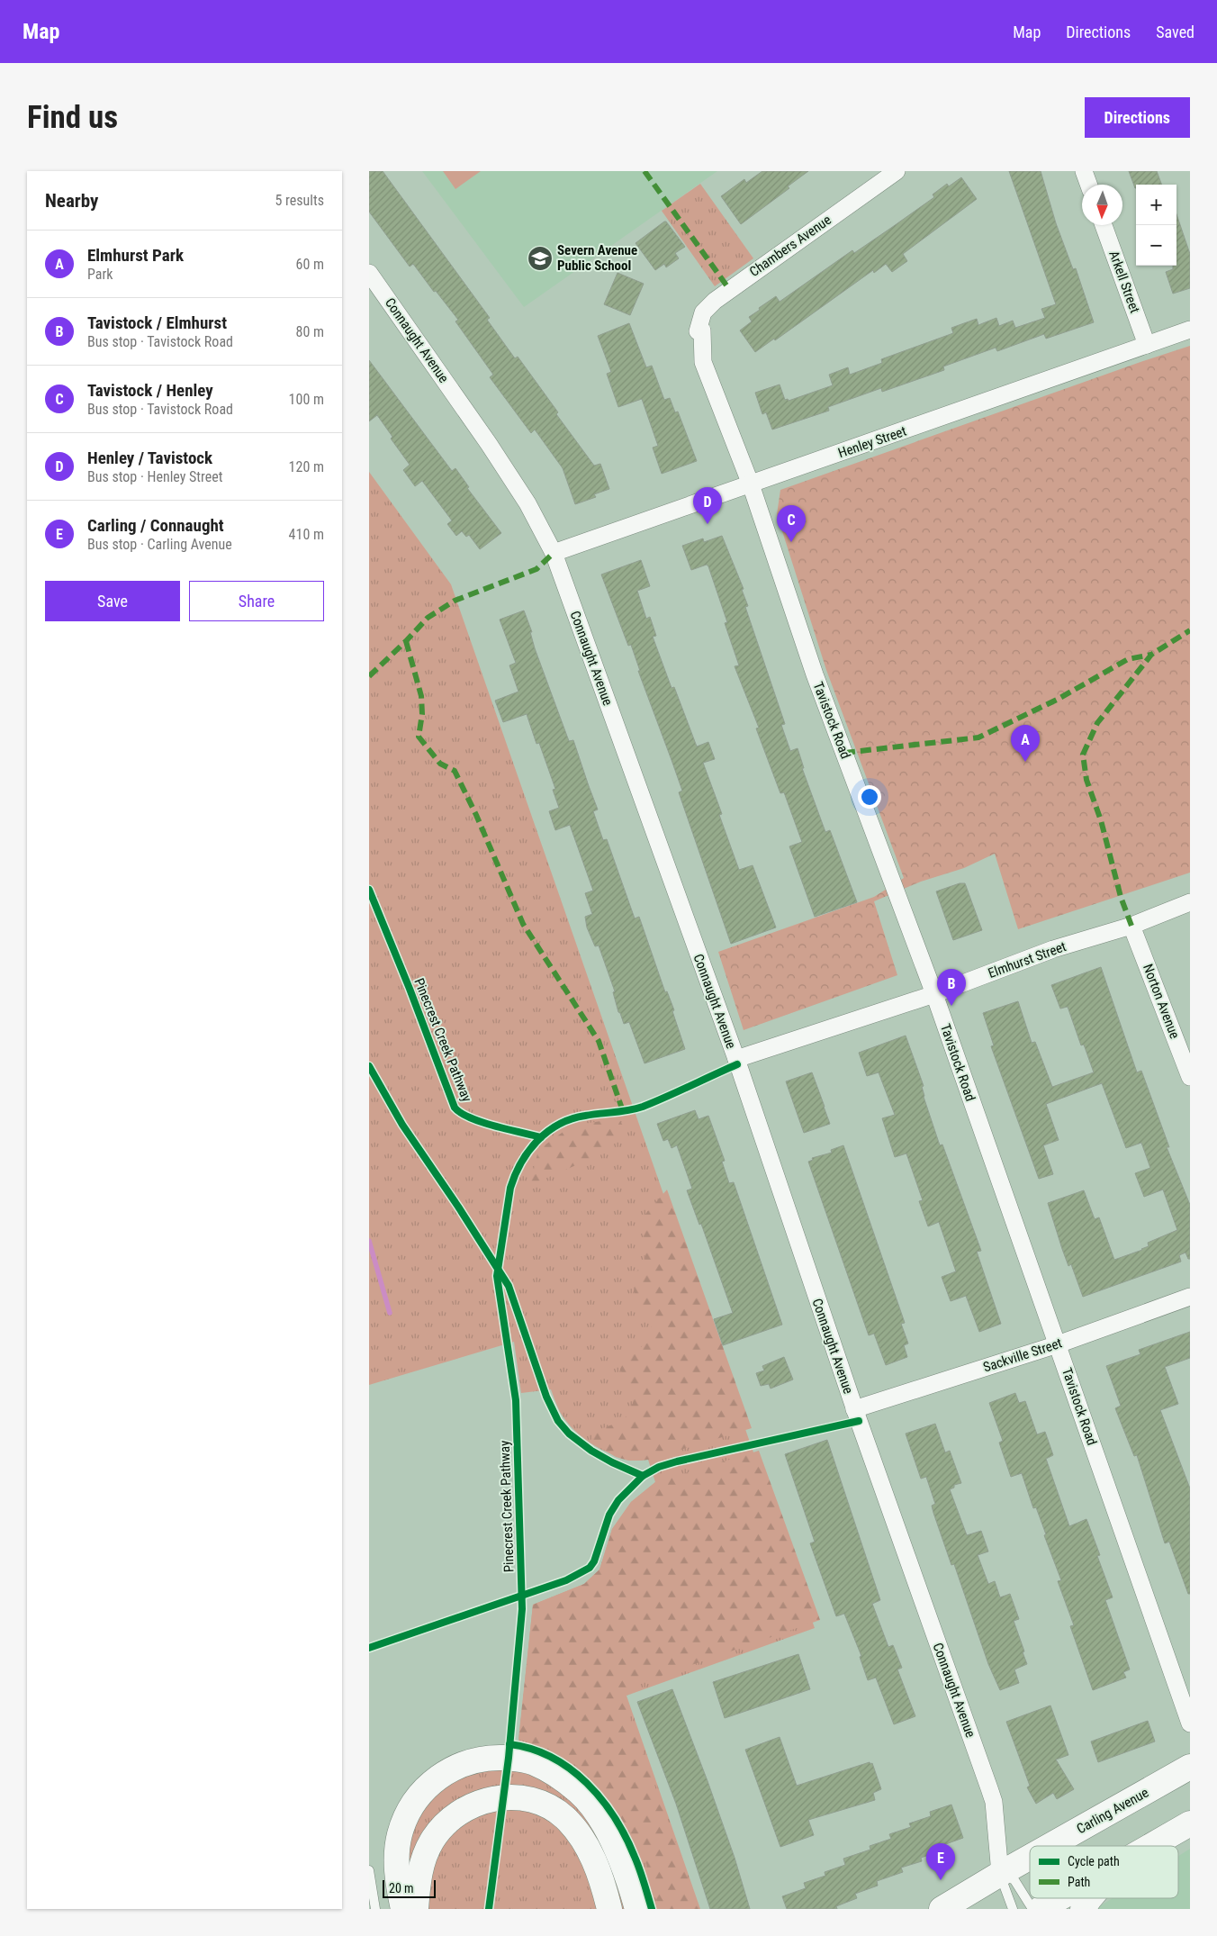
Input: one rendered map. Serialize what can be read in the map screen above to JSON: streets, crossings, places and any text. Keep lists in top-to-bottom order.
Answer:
{
  "streets": {
    "main road": ["Carling Avenue"],
    "street": [
      "Chambers Avenue",
      "Arkell Street",
      "Connaught Avenue",
      "Henley Street",
      "Tavistock Road",
      "Elmhurst Street",
      "Norton Avenue",
      "Sackville Street"
    ],
    "cycle path": ["Pinecrest Creek Pathway"]
  },
  "crossings": [
    ["Chambers Avenue", "Tavistock Road"],
    ["Arkell Street", "Henley Street"],
    ["Connaught Avenue", "Henley Street"],
    ["Connaught Avenue", "Elmhurst Street"],
    ["Connaught Avenue", "Sackville Street"],
    ["Connaught Avenue", "Carling Avenue"],
    ["Henley Street", "Tavistock Road"],
    ["Tavistock Road", "Elmhurst Street"],
    ["Tavistock Road", "Sackville Street"],
    ["Elmhurst Street", "Norton Avenue"]
  ],
  "places": {
    "school or university": ["Severn Avenue Public School"]
  },
  "legend": ["Cycle path", "Path"],
  "scale_bar": "20 m",
  "north": "bottom",
  "page": {
    "header": "Map",
    "nav": ["Map", "Directions", "Saved"],
    "buttons": [
      "Directions",
      ["Save", "Share"]
    ],
    "title": "Find us",
    "heading": ["Nearby", "5 results"],
    "map_buttons": ["+", "−"],
    "list": [
      {
        "mark": "A",
        "name": "Elmhurst Park",
        "note": "Park",
        "value": "60 m"
      },
      {
        "mark": "B",
        "name": "Tavistock / Elmhurst",
        "note": "Bus stop · Tavistock Road",
        "value": "80 m"
      },
      {
        "mark": "C",
        "name": "Tavistock / Henley",
        "note": "Bus stop · Tavistock Road",
        "value": "100 m"
      },
      {
        "mark": "D",
        "name": "Henley / Tavistock",
        "note": "Bus stop · Henley Street",
        "value": "120 m"
      },
      {
        "mark": "E",
        "name": "Carling / Connaught",
        "note": "Bus stop · Carling Avenue",
        "value": "410 m"
      }
    ],
    "pins": [
      "D",
      "C",
      "A",
      "B",
      "E"
    ],
    "scale": "20 m"
  }
}
